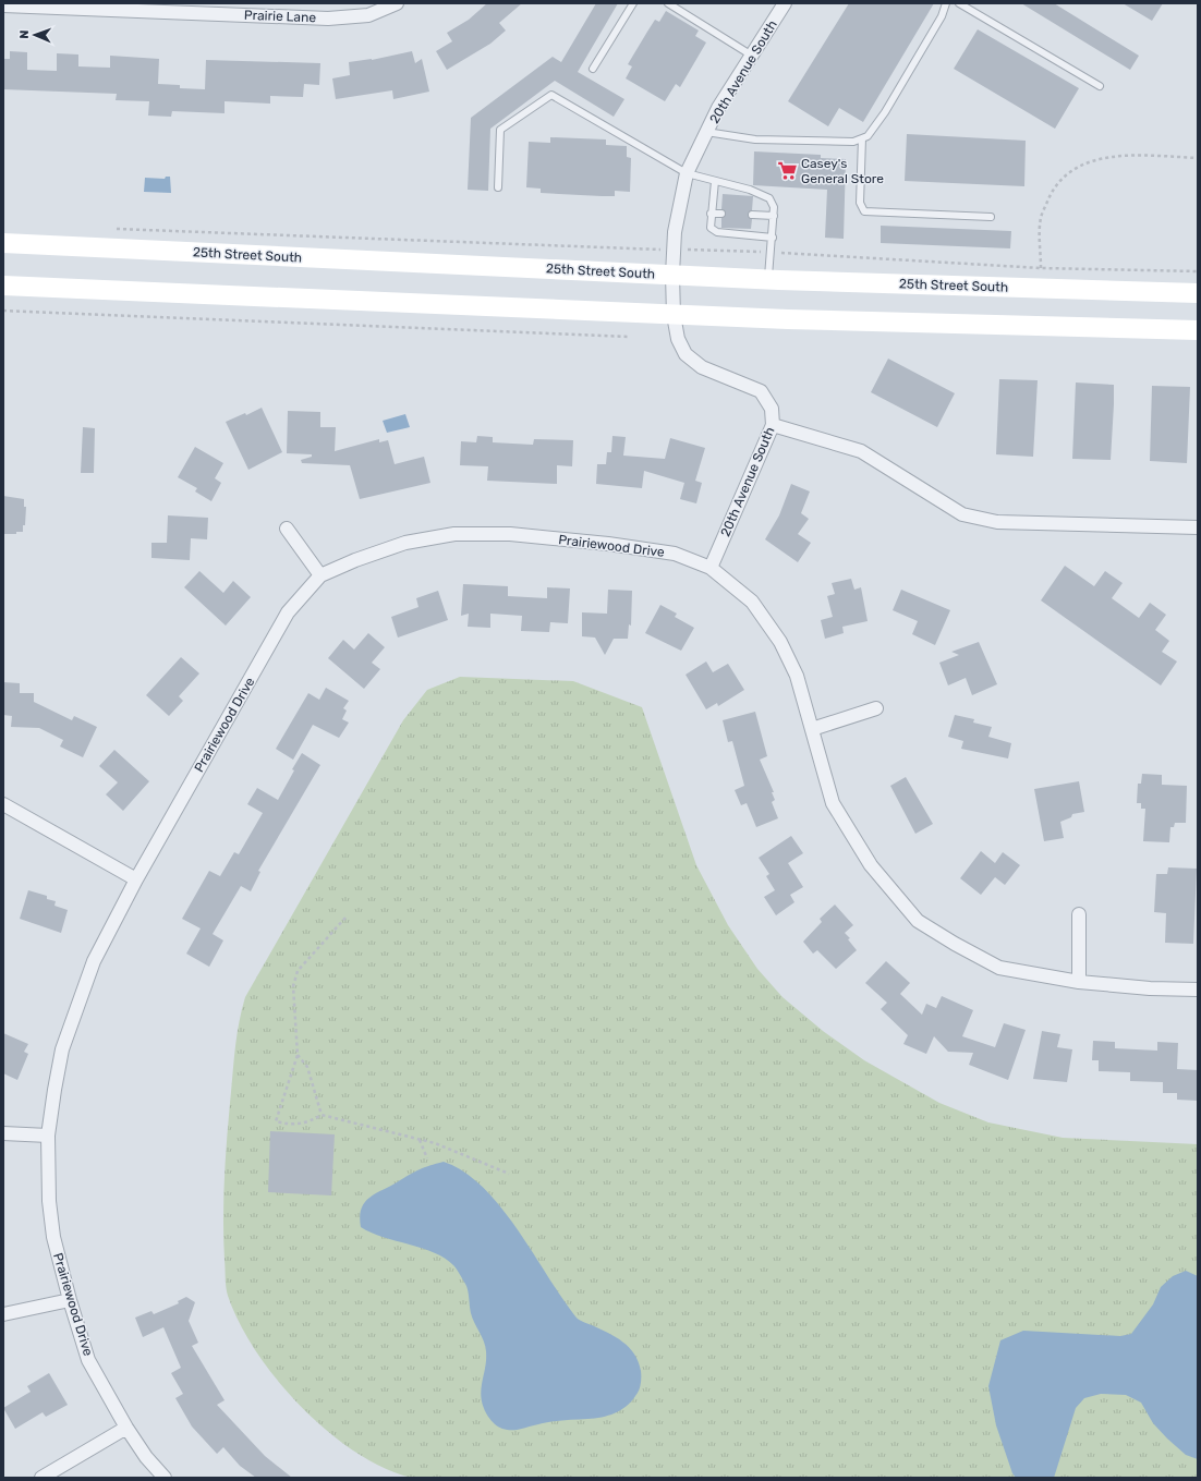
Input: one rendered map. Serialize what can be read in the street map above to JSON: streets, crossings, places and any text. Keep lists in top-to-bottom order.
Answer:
{
  "streets": {
    "main road": ["25th Street South"],
    "street": ["Prairie Lane", "20th Avenue South", "Prairiewood Drive"]
  },
  "crossings": [
    ["20th Avenue South", "25th Street South"],
    ["20th Avenue South", "Prairiewood Drive"]
  ],
  "places": {
    "supermarket": ["Casey's General Store"]
  },
  "north": "left"
}
